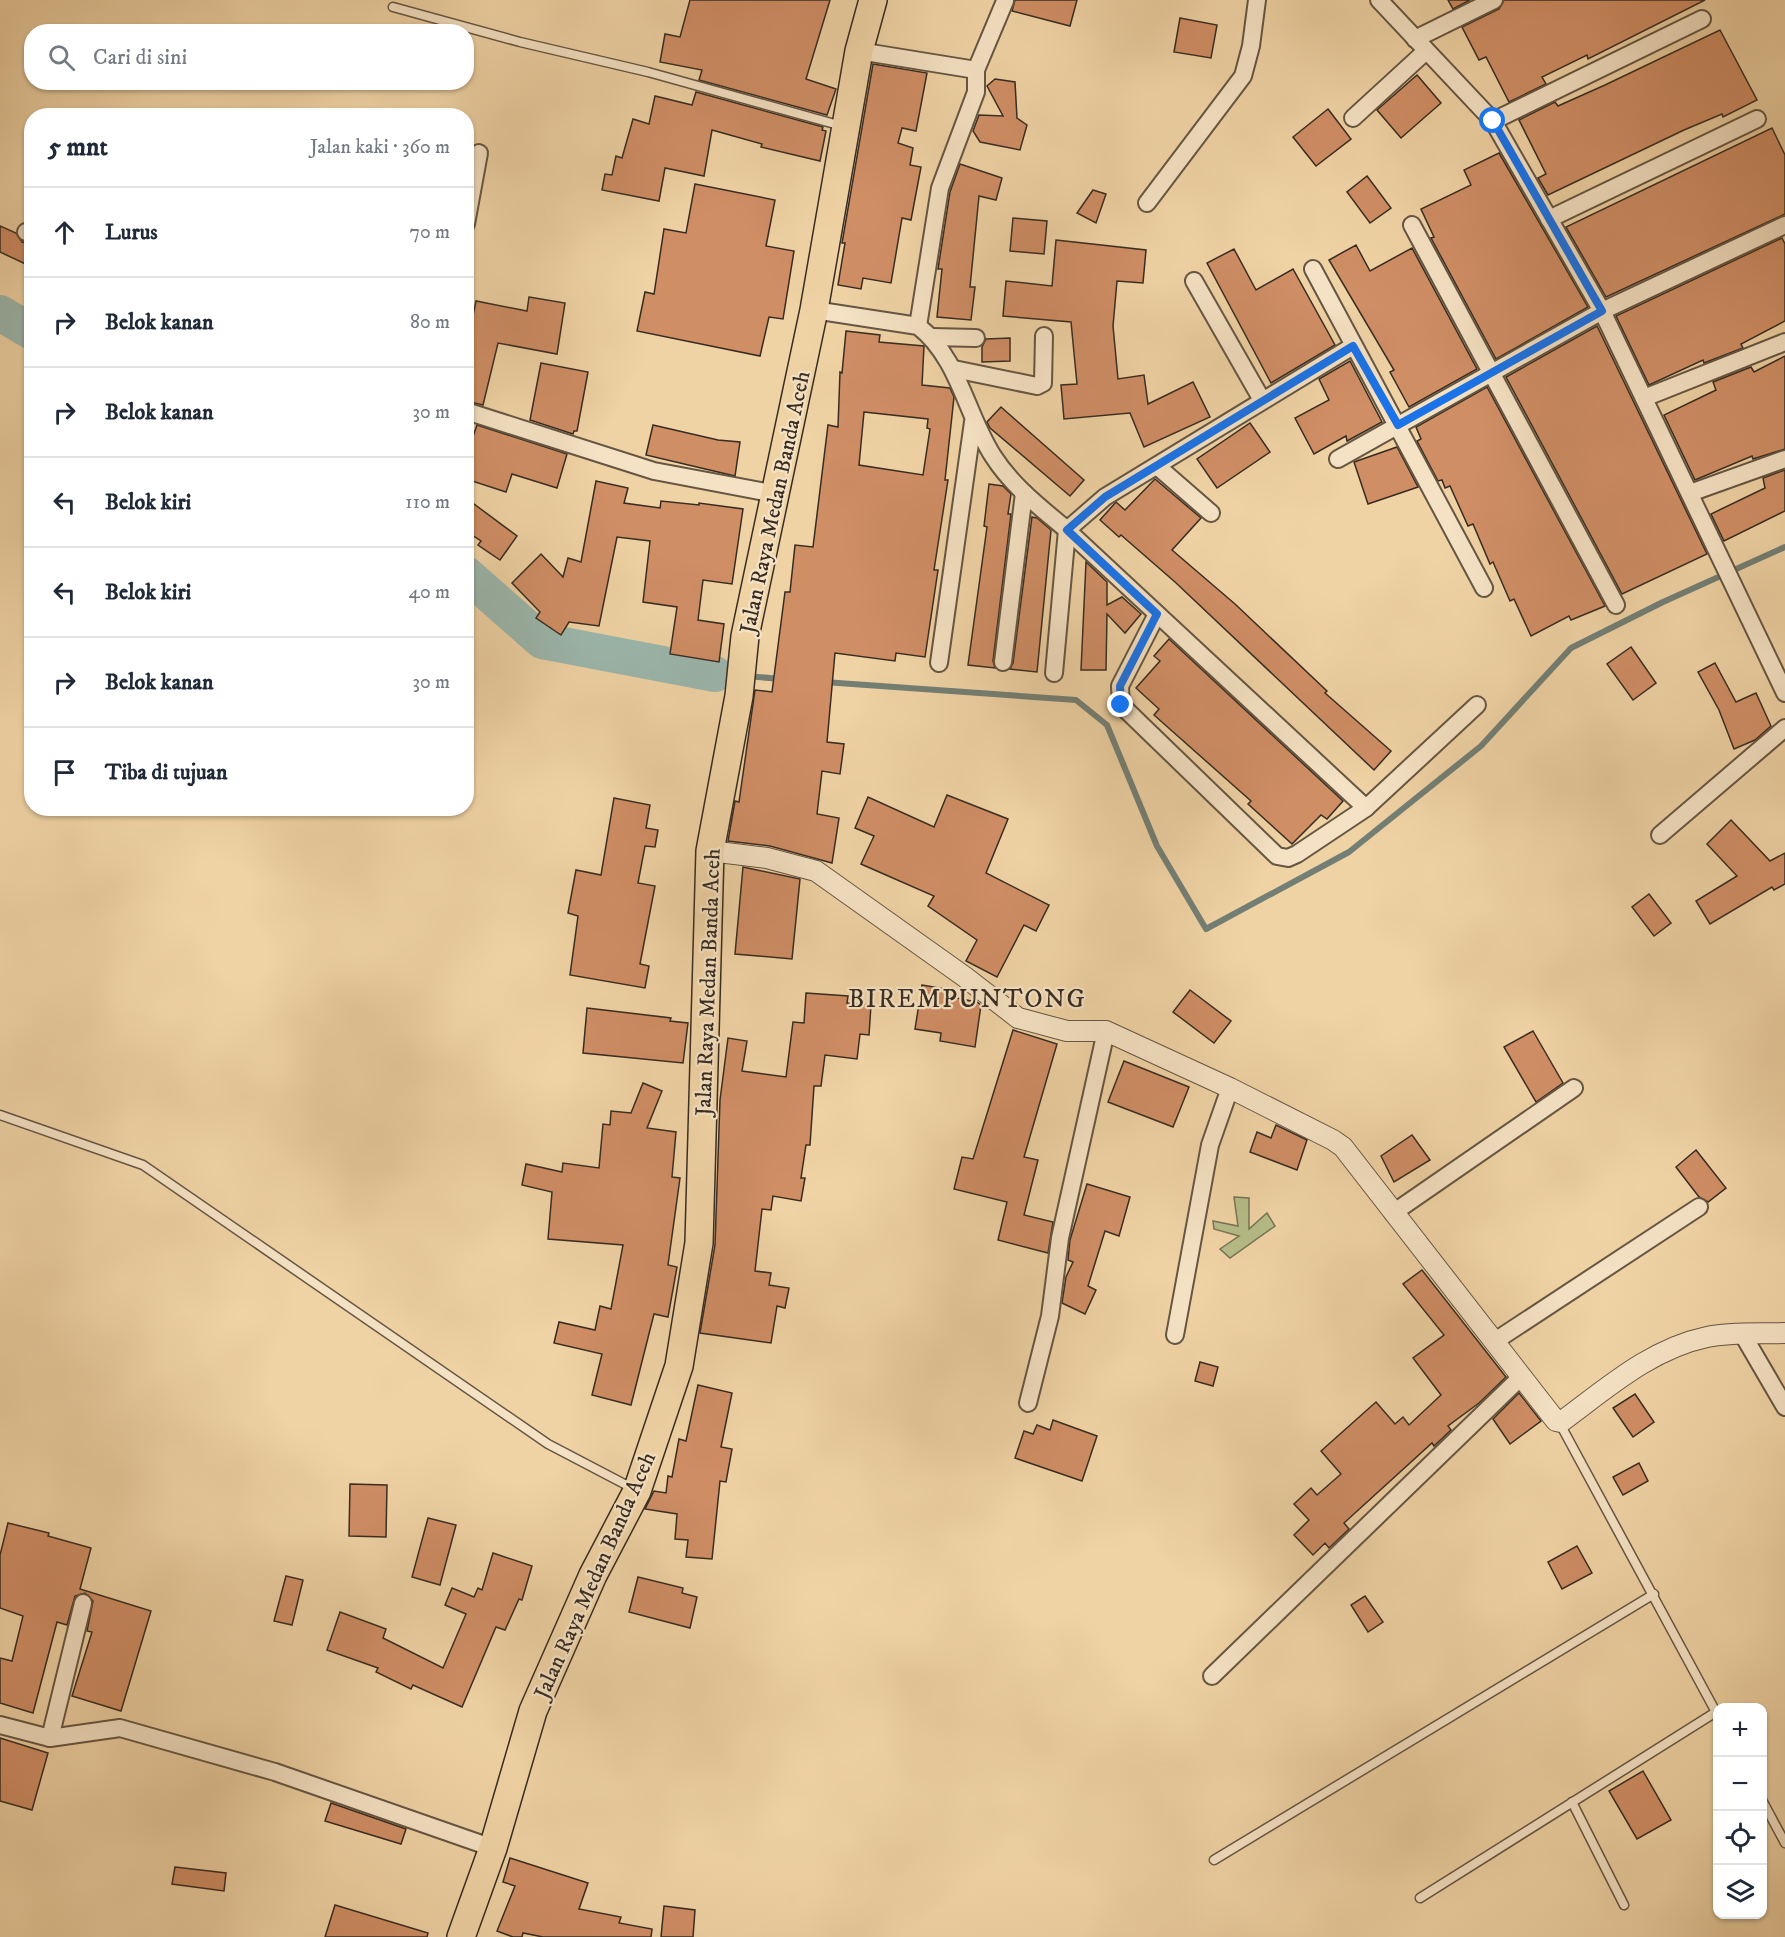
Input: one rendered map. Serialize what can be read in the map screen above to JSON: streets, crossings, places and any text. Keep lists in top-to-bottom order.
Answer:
{
  "streets": {
    "highway": ["Jalan Raya Medan Banda Aceh"]
  },
  "districts": ["BIREMPUNTONG"],
  "page": {
    "search": "Cari di sini",
    "heading": ["5 mnt", "Jalan kaki · 360 m"],
    "list": [
      ["Lurus", "70 m"],
      ["Belok kanan", "80 m"],
      ["Belok kanan", "30 m"],
      ["Belok kiri", "110 m"],
      ["Belok kiri", "40 m"],
      ["Belok kanan", "30 m"],
      "Tiba di tujuan"
    ],
    "map_buttons": ["+", "−"]
  }
}
